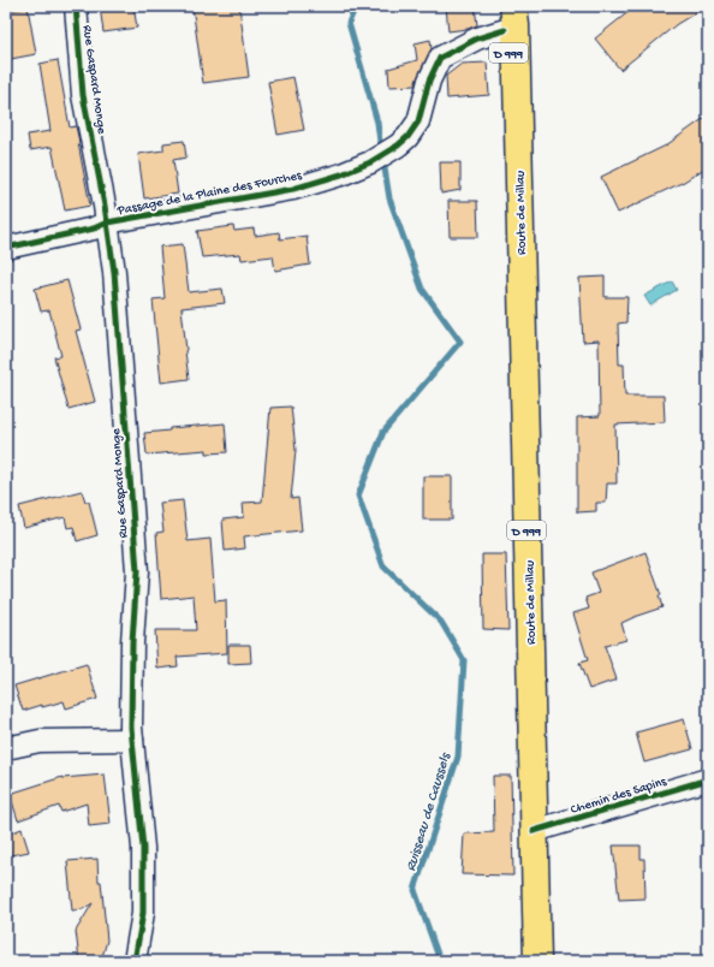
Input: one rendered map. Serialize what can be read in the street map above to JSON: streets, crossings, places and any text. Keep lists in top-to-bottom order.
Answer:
{
  "streets": {
    "main road": ["D 999", "Route de Millau"],
    "street": ["Rue Gaspard Monge", "Passage de la Plaine des Fourches", "Chemin des Sapins"]
  },
  "crossings": [
    ["Rue Gaspard Monge", "Passage de la Plaine des Fourches"],
    ["Passage de la Plaine des Fourches", "Route de Millau"],
    ["Route de Millau", "Chemin des Sapins"]
  ],
  "water": ["Ruisseau de Caussels"]
}
